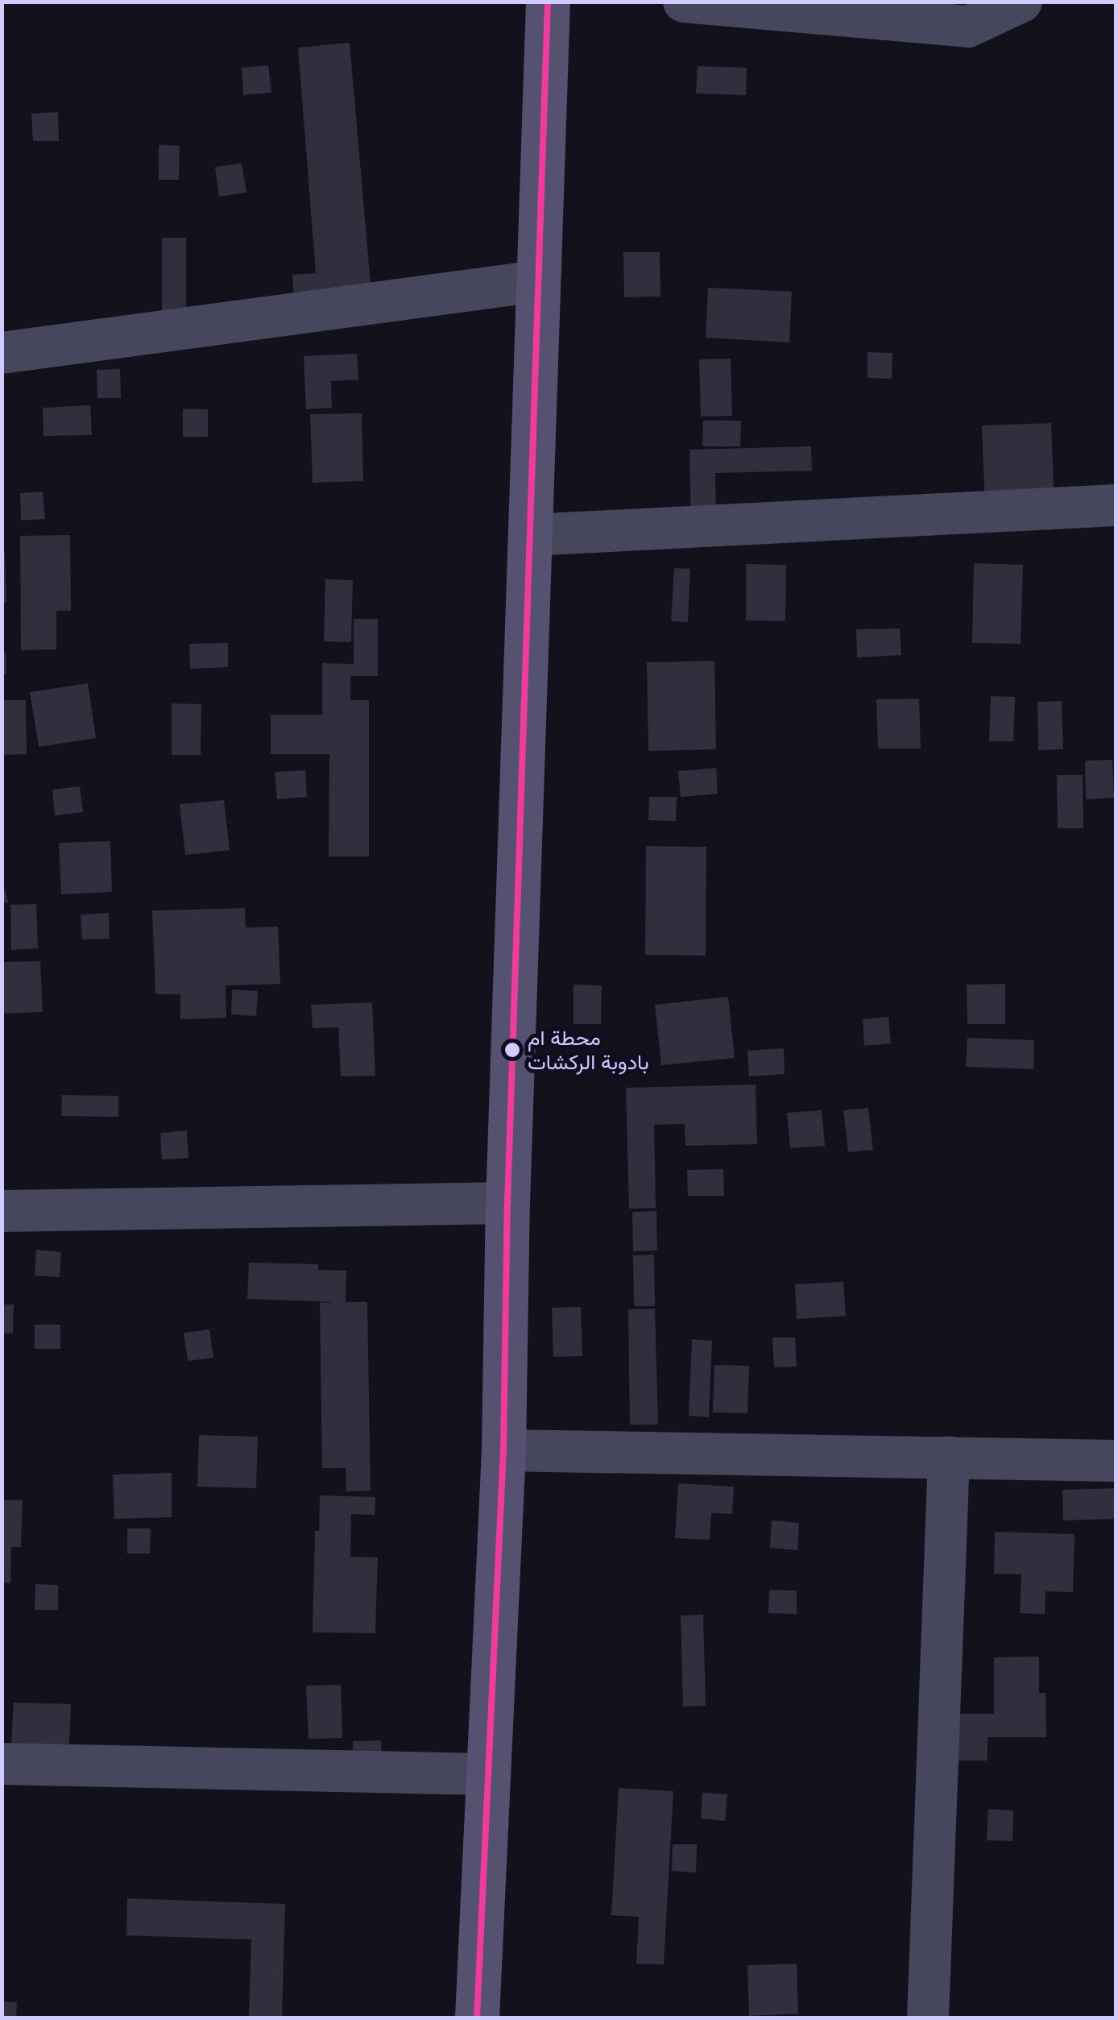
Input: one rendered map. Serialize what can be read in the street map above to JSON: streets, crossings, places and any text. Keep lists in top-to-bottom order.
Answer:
{
  "places": ["محطة ام بادوبة الركشات"]
}
